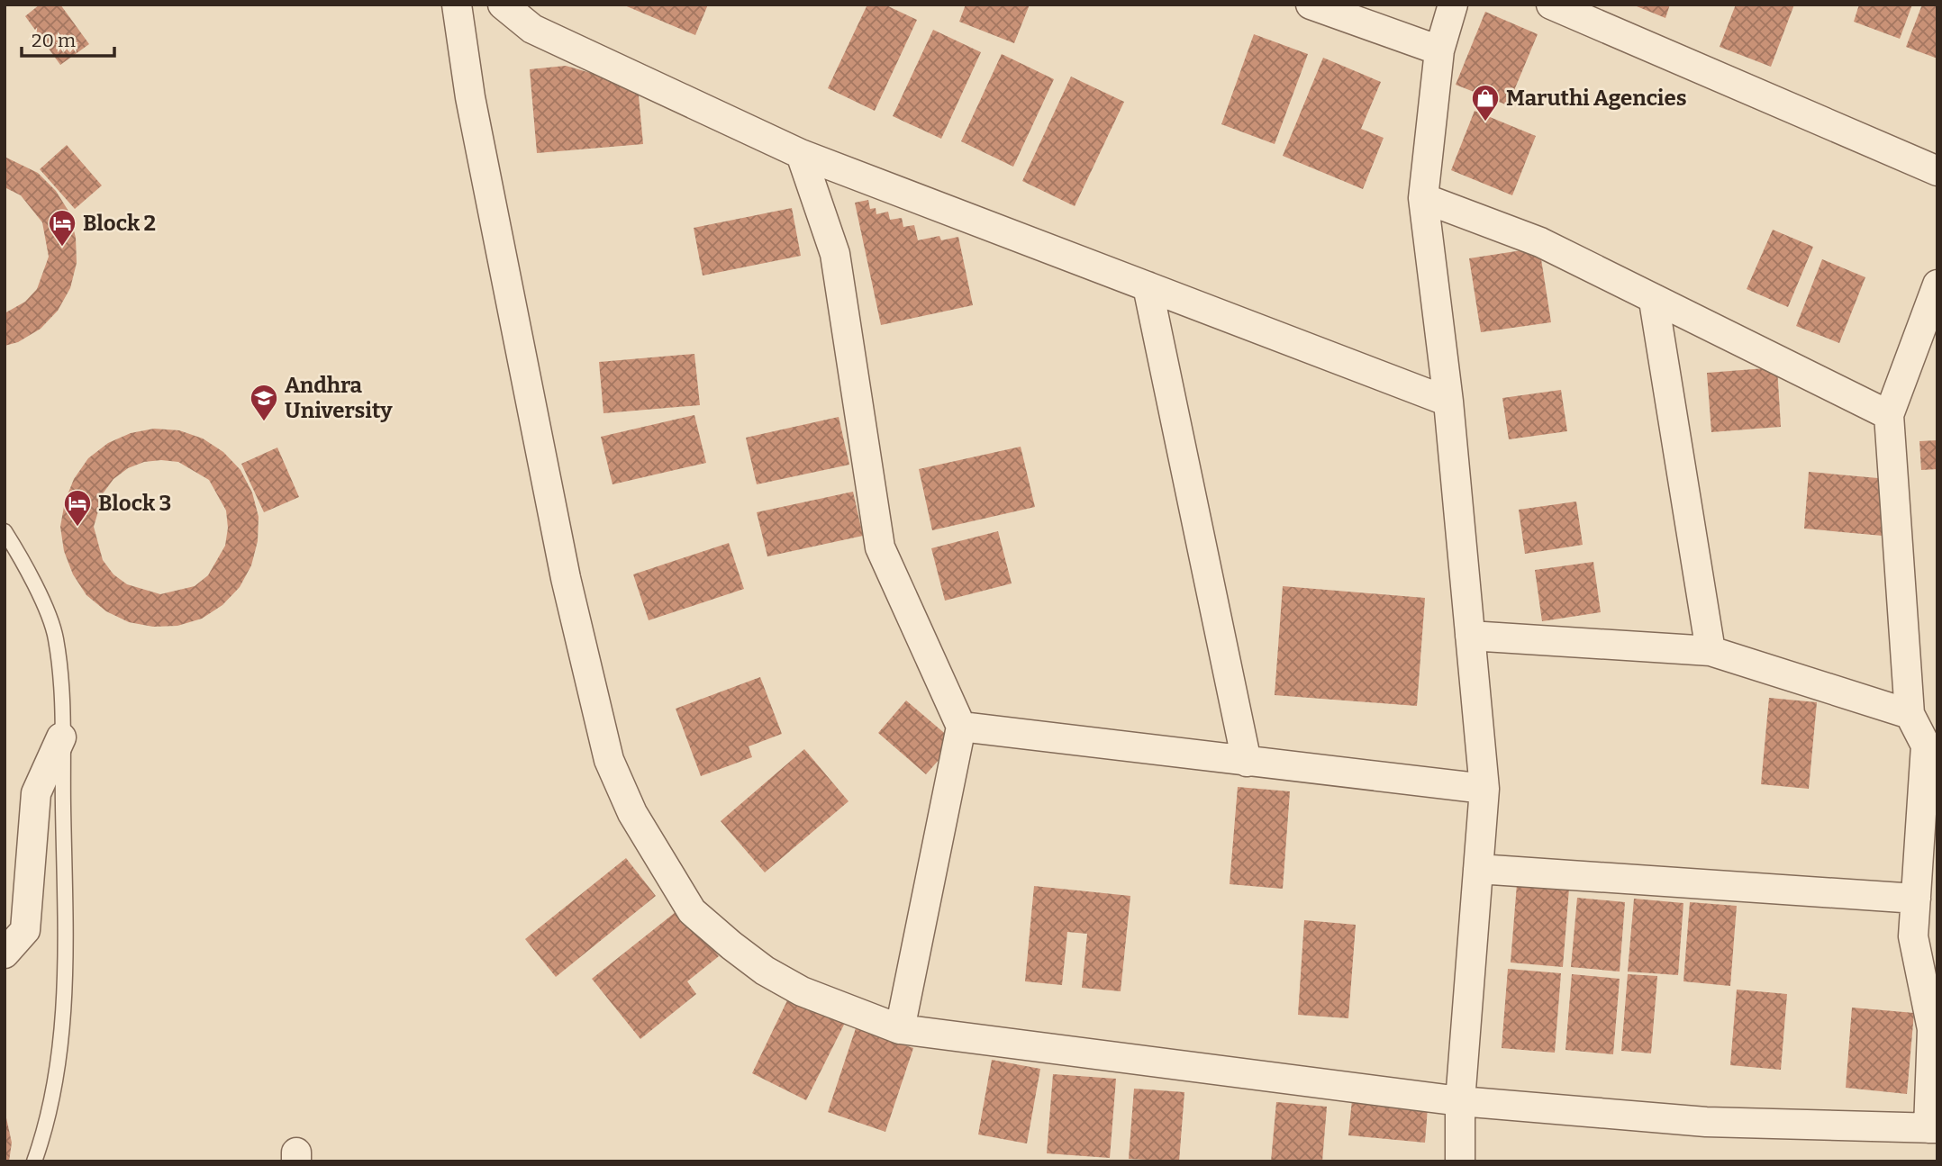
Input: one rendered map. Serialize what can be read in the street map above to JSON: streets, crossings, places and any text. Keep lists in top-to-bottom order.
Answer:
{
  "places": {
    "shop": ["Maruthi Agencies"],
    "hotel": ["Block 2", "Block 3"],
    "school or university": ["Andhra University"]
  },
  "scale_bar": "20 m"
}
